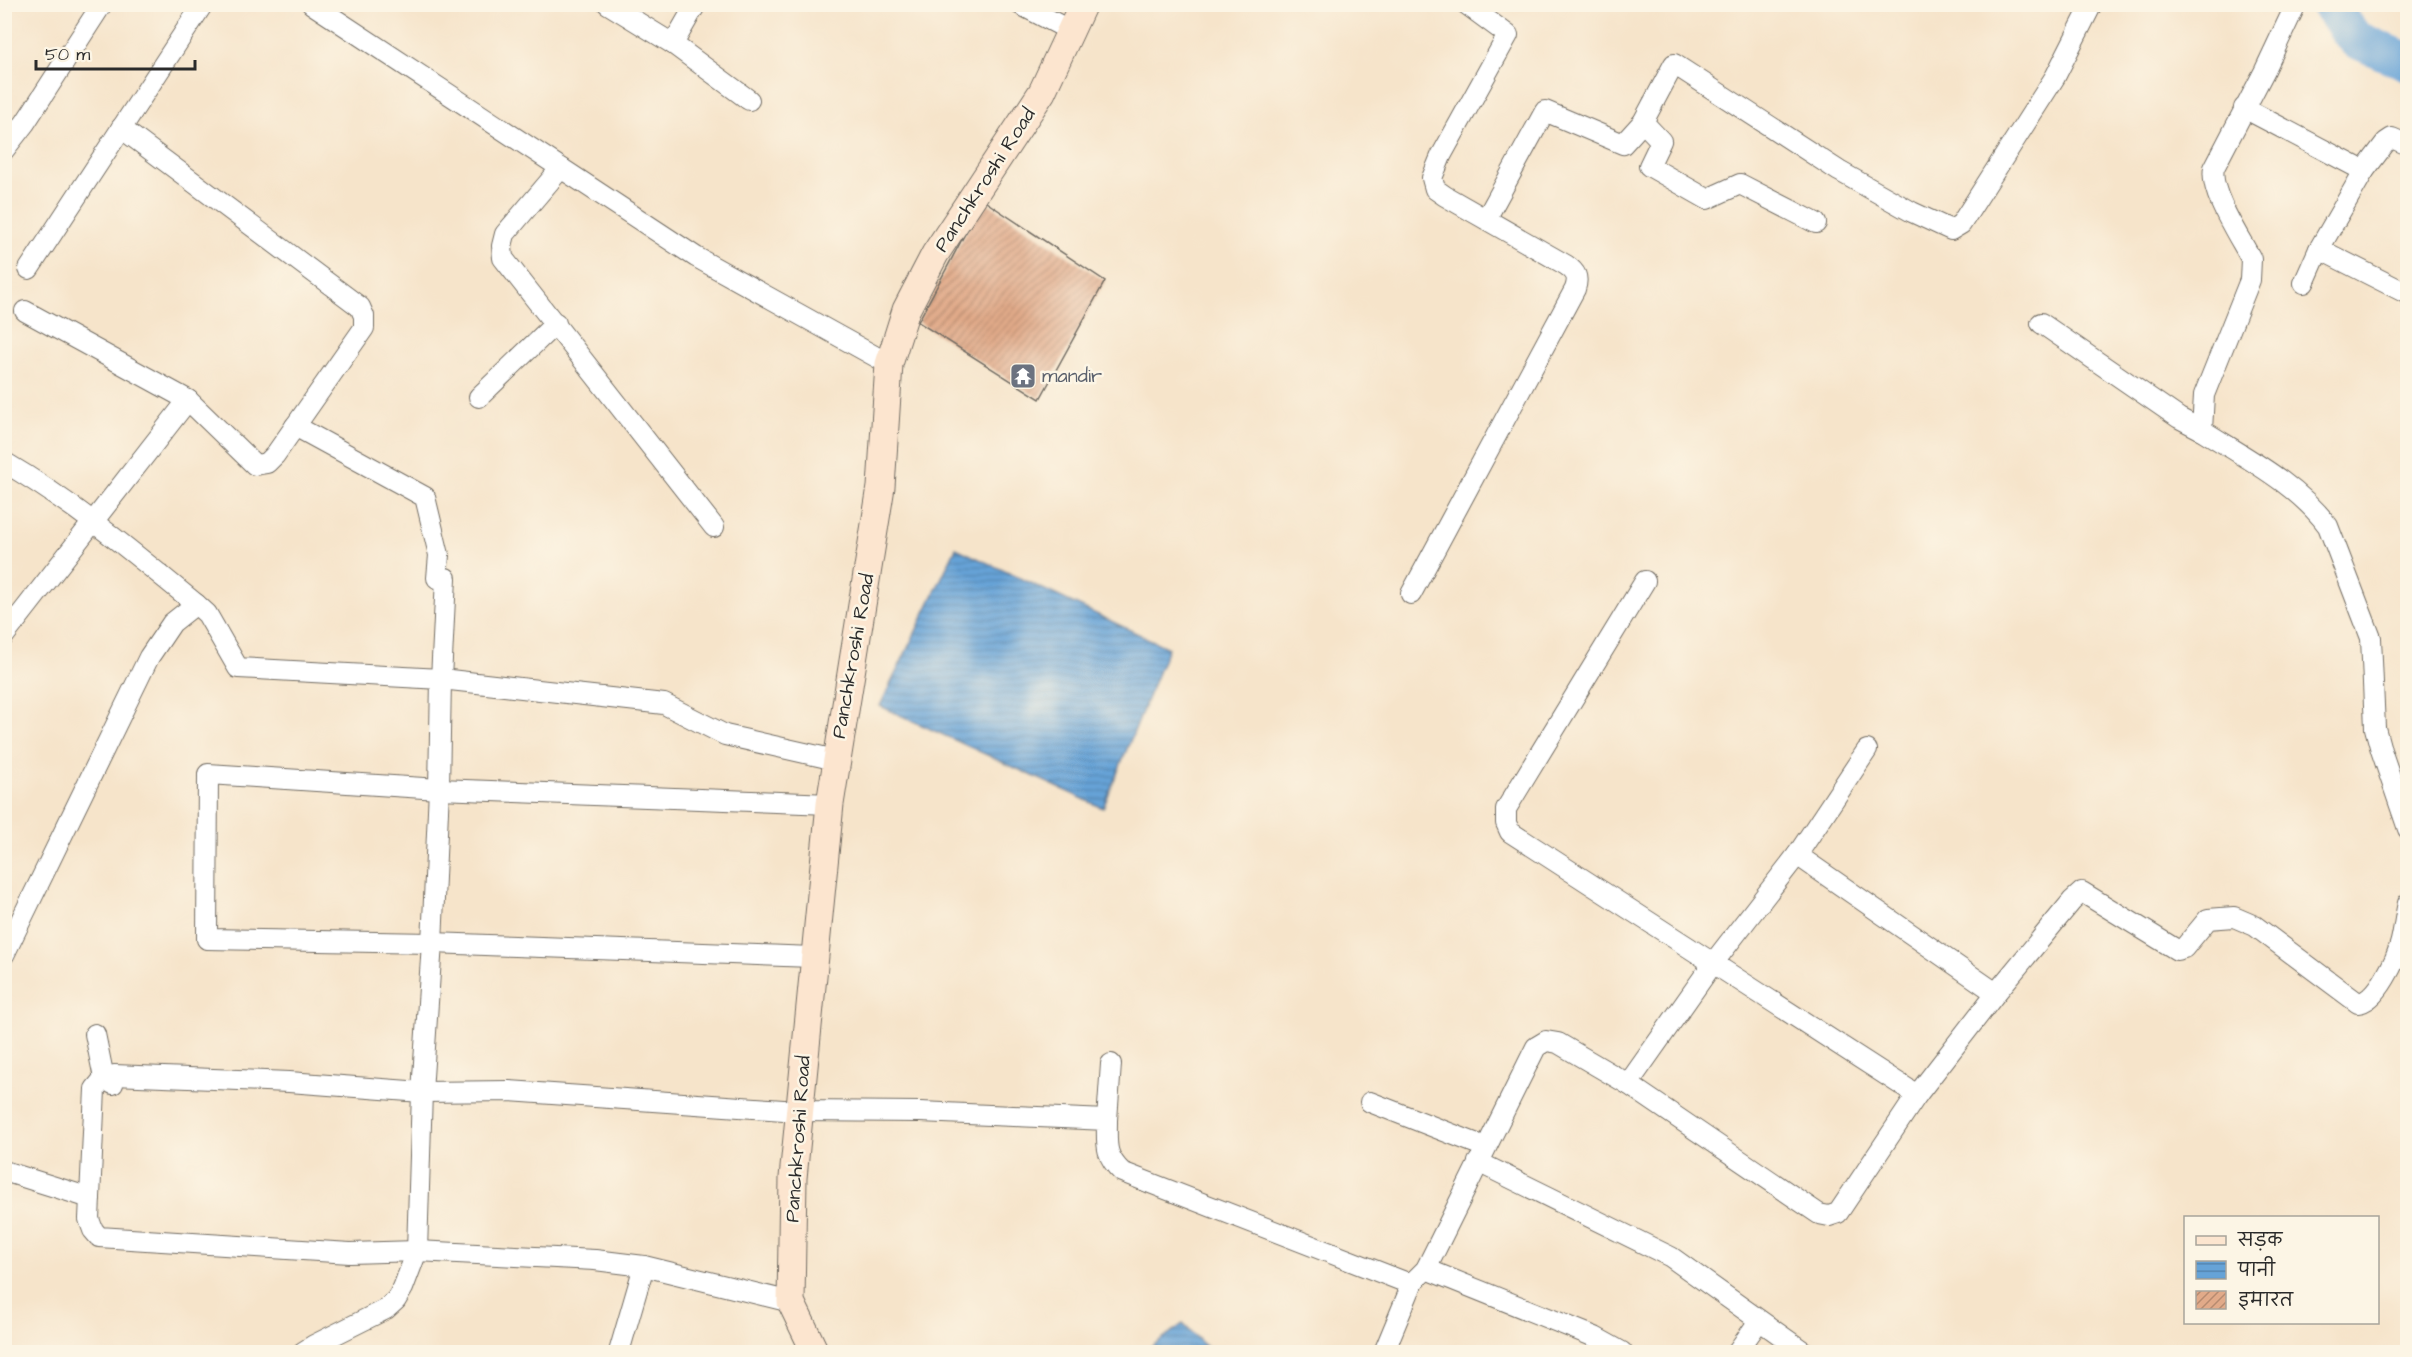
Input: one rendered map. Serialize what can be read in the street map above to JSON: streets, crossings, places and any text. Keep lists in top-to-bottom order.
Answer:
{
  "streets": {
    "street": ["Panchkroshi Road"]
  },
  "places": {
    "temple": ["mandir"]
  },
  "legend": ["सड़क", "पानी", "इमारत"],
  "scale_bar": "50 m"
}
